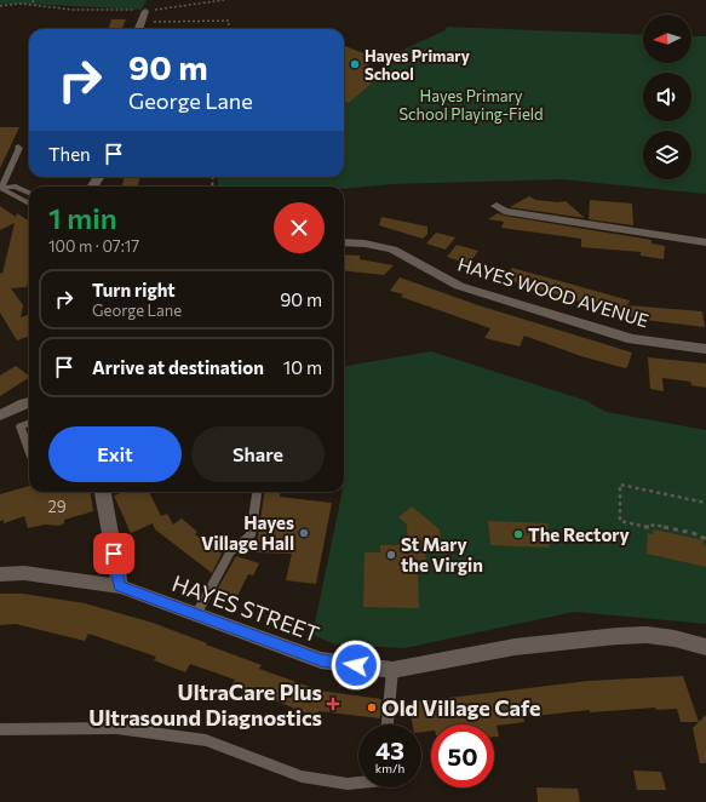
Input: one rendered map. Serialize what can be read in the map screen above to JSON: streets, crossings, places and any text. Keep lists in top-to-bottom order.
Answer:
{
  "streets": {
    "street": ["HAYES WOOD AVENUE", "HAYES STREET"]
  },
  "parks": ["Hayes Primary School Playing-Field"],
  "places": {
    "other": [
      "Hayes Primary School",
      "Hayes Village Hall",
      "The Rectory",
      "St Mary the Virgin",
      "Old Village Cafe"
    ],
    "health": ["UltraCare Plus Ultrasound Diagnostics"]
  },
  "house_numbers": ["29"],
  "north": "left",
  "page": {
    "turn": ["90 m", "George Lane"],
    "then": "Then",
    "heading": ["1 min", "100 m · 07:17"],
    "list": [
      {
        "name": "Turn right",
        "note": "George Lane",
        "value": "90 m"
      },
      {
        "name": "Arrive at destination",
        "value": "10 m"
      }
    ],
    "buttons": ["Exit", "Share"],
    "speed": "43 km/h",
    "limit": "50"
  }
}
